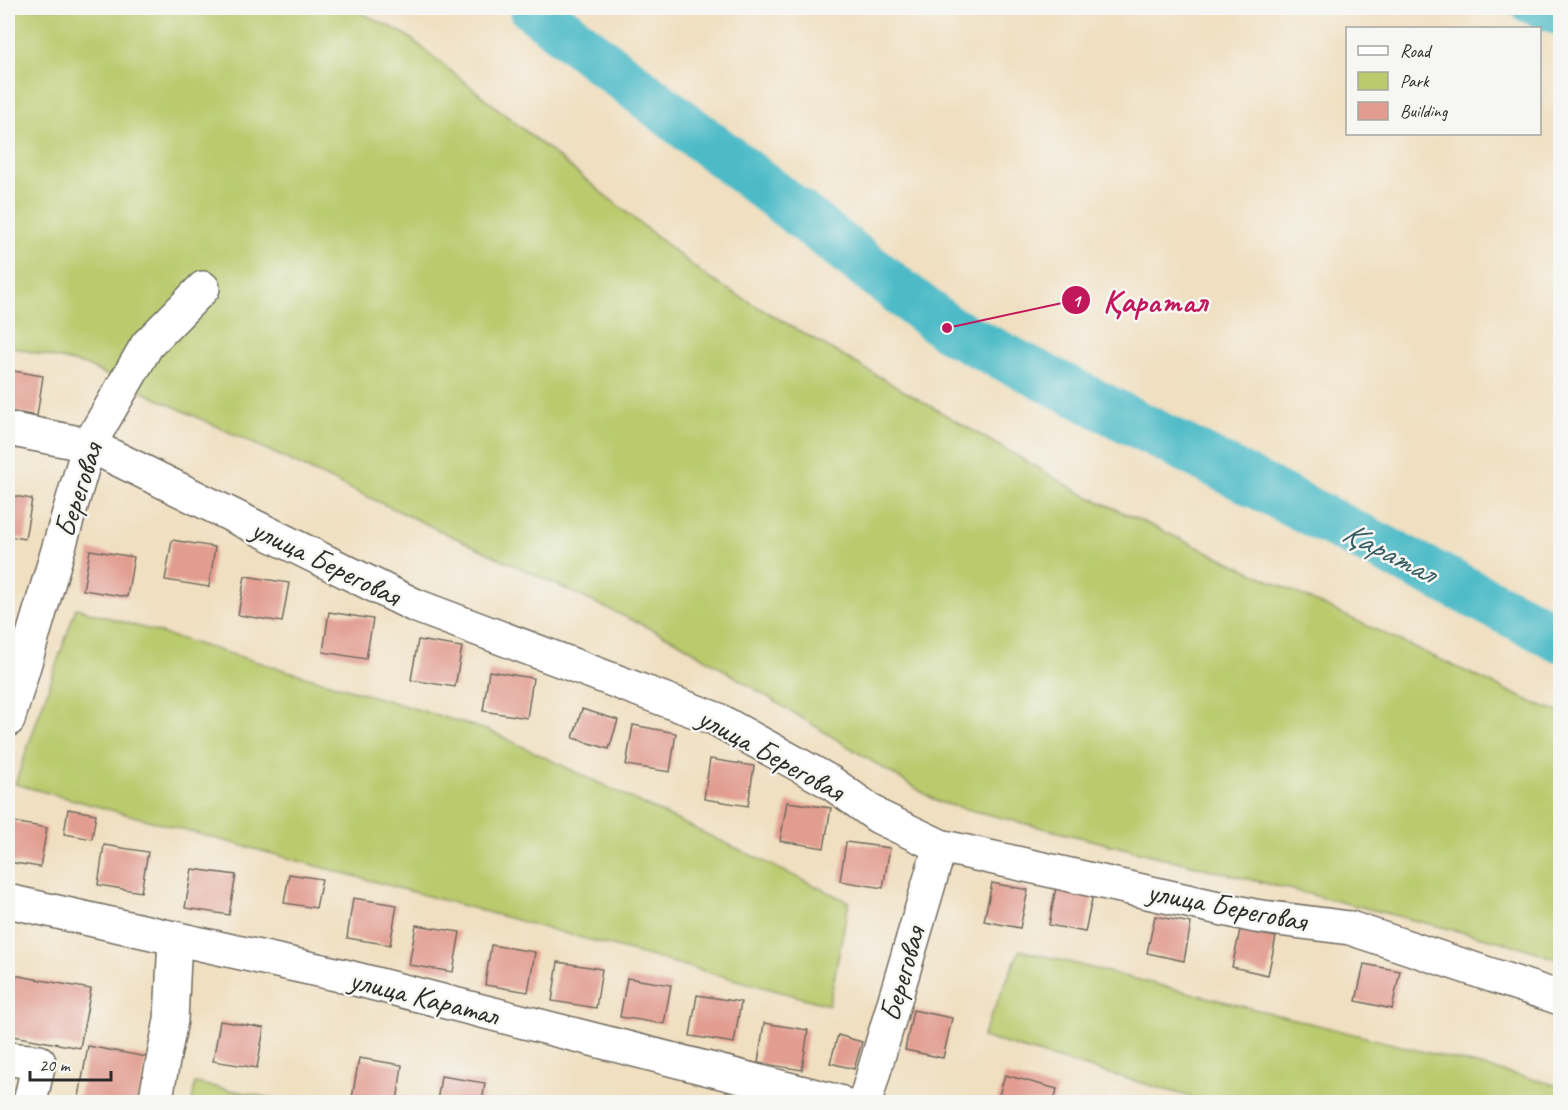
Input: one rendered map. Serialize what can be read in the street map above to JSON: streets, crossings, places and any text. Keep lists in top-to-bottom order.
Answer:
{
  "streets": {
    "street": ["Береговая", "улица Береговая", "улица Каратал"]
  },
  "crossings": [
    ["Береговая", "улица Береговая"]
  ],
  "water": ["Қаратал"],
  "places": ["Қаратал"],
  "legend": ["Road", "Park", "Building"],
  "scale_bar": "20 m"
}
